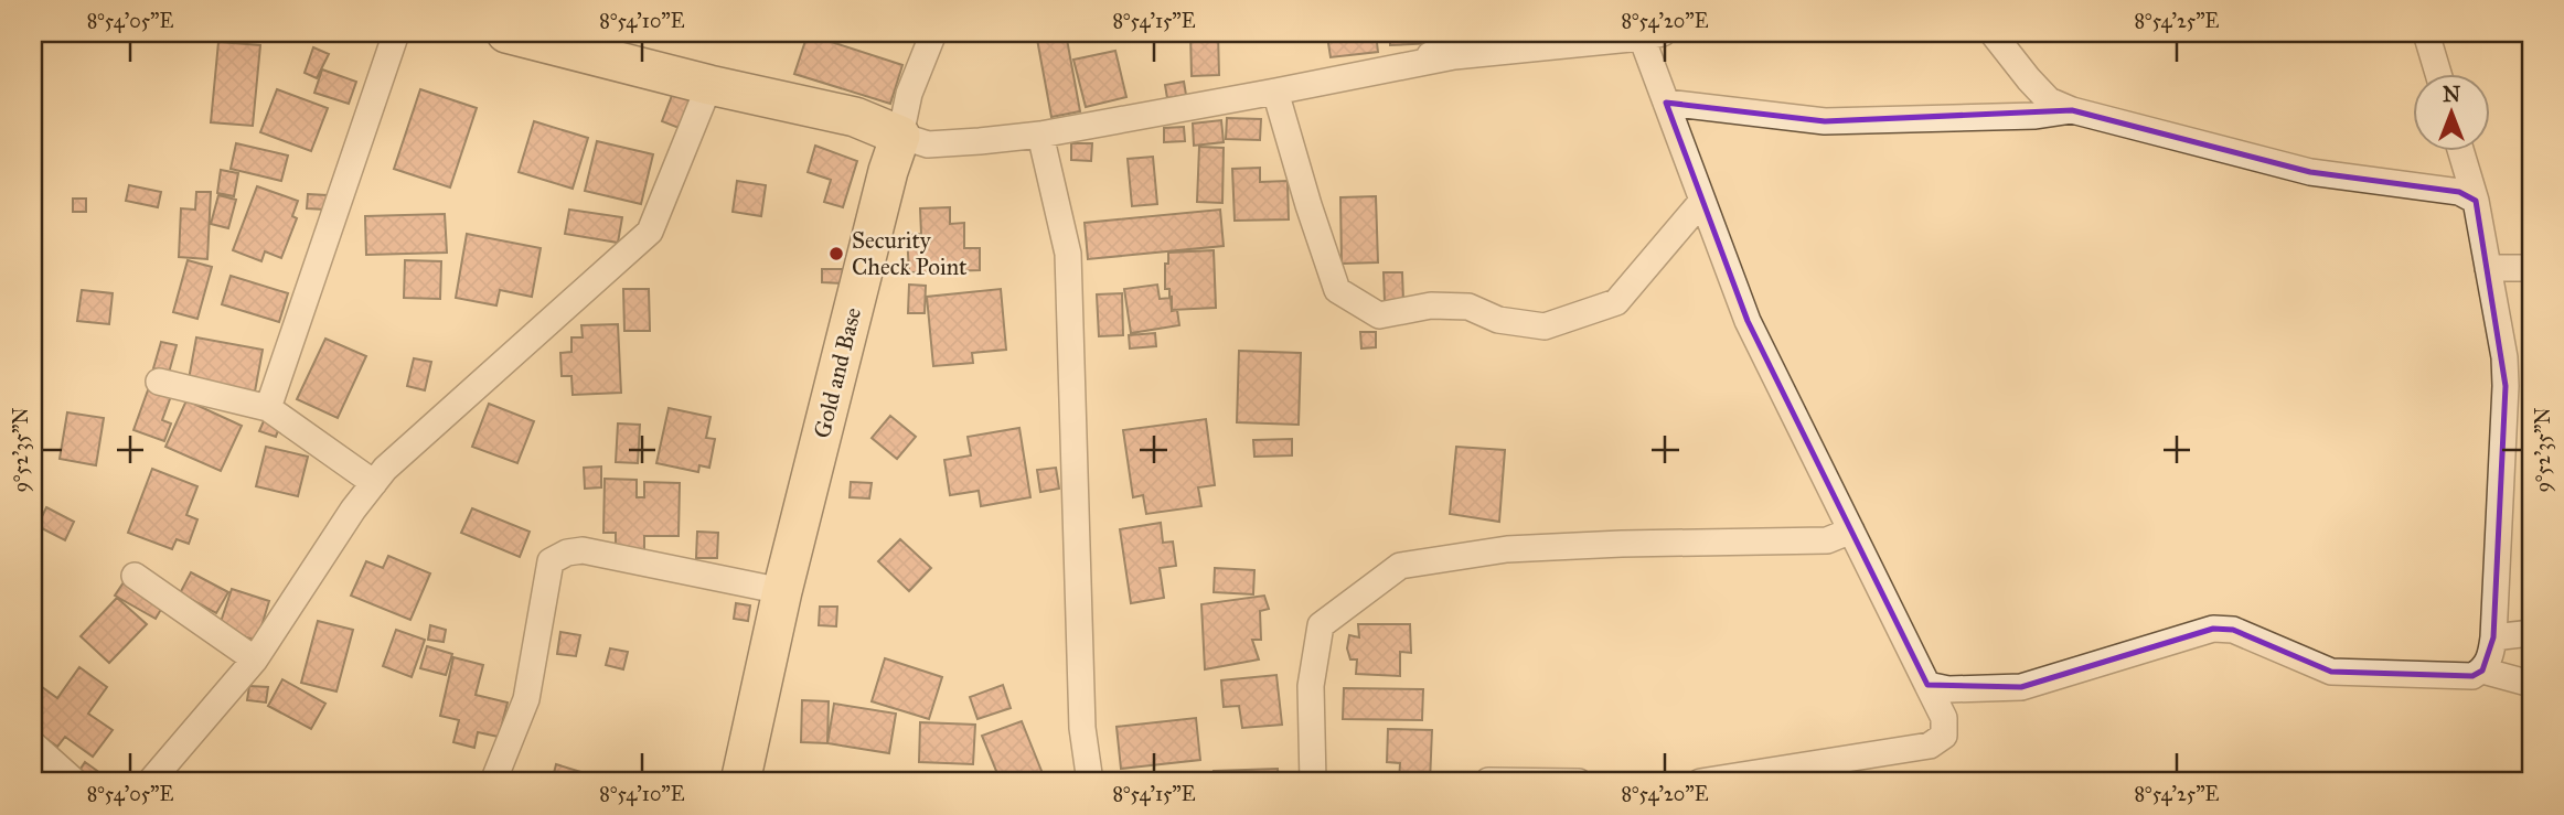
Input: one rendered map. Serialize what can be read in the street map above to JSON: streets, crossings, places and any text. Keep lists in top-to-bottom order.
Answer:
{
  "streets": {
    "main road": ["Gold and Base"]
  },
  "places": ["Security Check Point"],
  "north": "top",
  "coordinates": [
    "8°54'05\"E",
    "8°54'10\"E",
    "8°54'15\"E",
    "8°54'20\"E",
    "8°54'25\"E",
    "9°52'35\"N"
  ]
}
